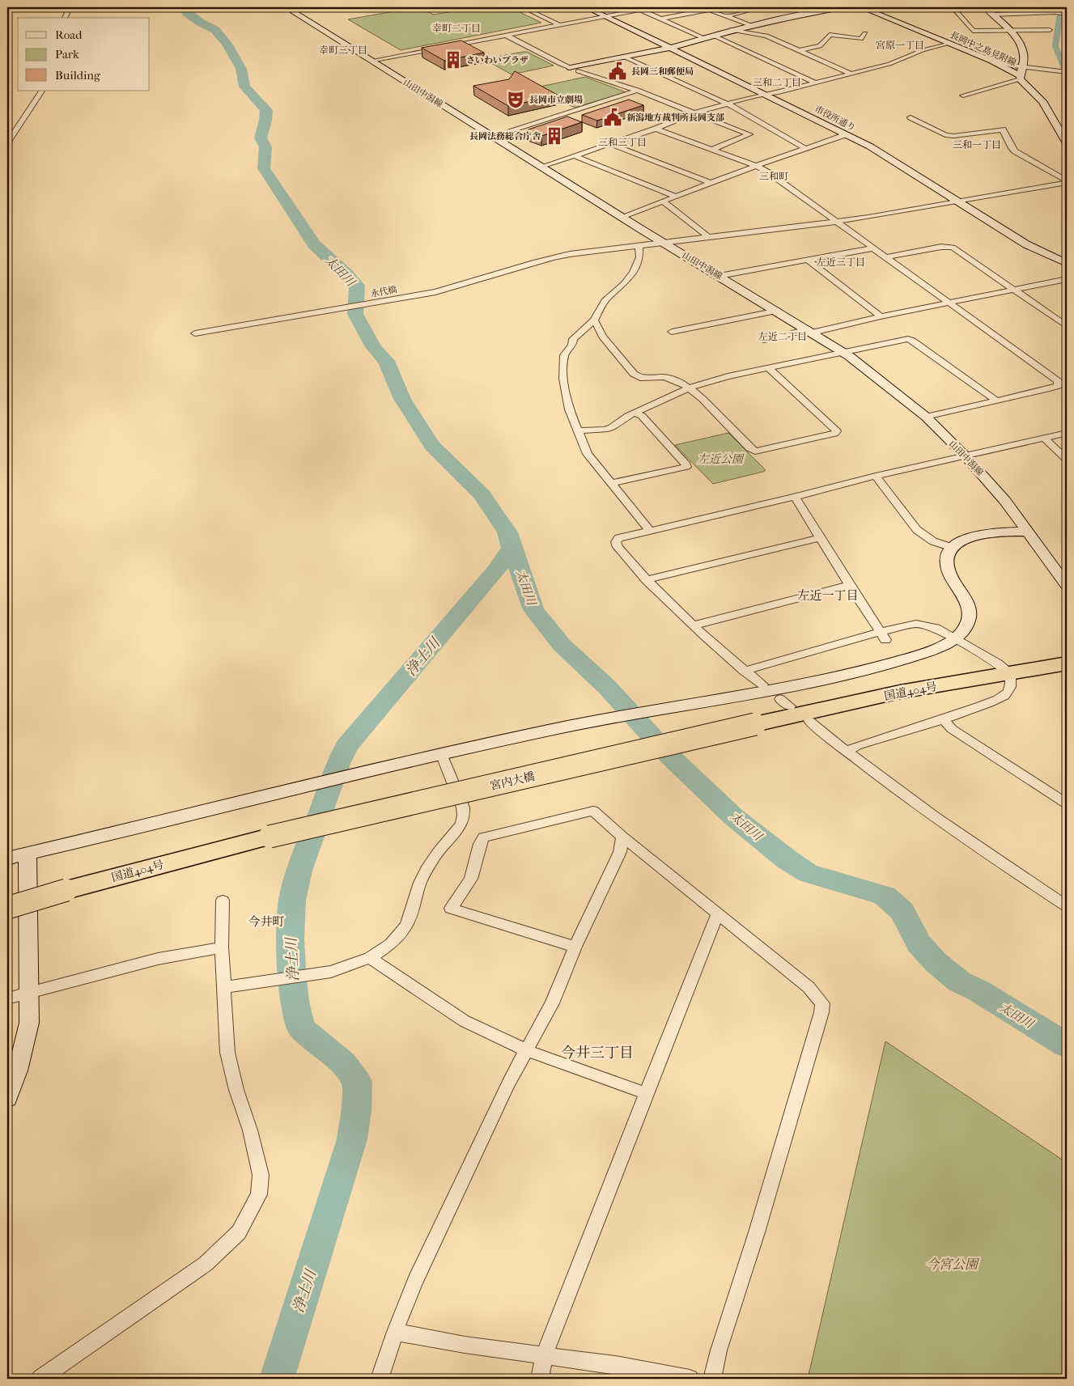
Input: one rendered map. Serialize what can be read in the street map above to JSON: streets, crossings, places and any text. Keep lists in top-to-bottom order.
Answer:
{
  "streets": {
    "highway": ["国道404号", "宮内大橋"],
    "main road": ["長岡中之島見附線", "山田中潟線"],
    "street": ["市役所通り", "永代橋"]
  },
  "crossings": [
    ["山田中潟線", "永代橋"],
    ["市役所通り", "永代橋"],
    ["国道404号", "宮内大橋"]
  ],
  "districts": [
    "幸町二丁目",
    "宮原一丁目",
    "幸町三丁目",
    "三和二丁目",
    "三和三丁目",
    "三和一丁目",
    "三和町",
    "左近三丁目",
    "左近二丁目",
    "左近一丁目",
    "今井町",
    "今井三丁目"
  ],
  "water": ["太田川", "浄土川"],
  "parks": ["左近公園", "今宮公園"],
  "places": {
    "building": ["さいわいプラザ", "長岡法務総合庁舎"],
    "public building": ["長岡三和郵便局", "新潟地方裁判所長岡支部"],
    "theatre": ["長岡市立劇場"]
  },
  "legend": ["Road", "Park", "Building"]
}
